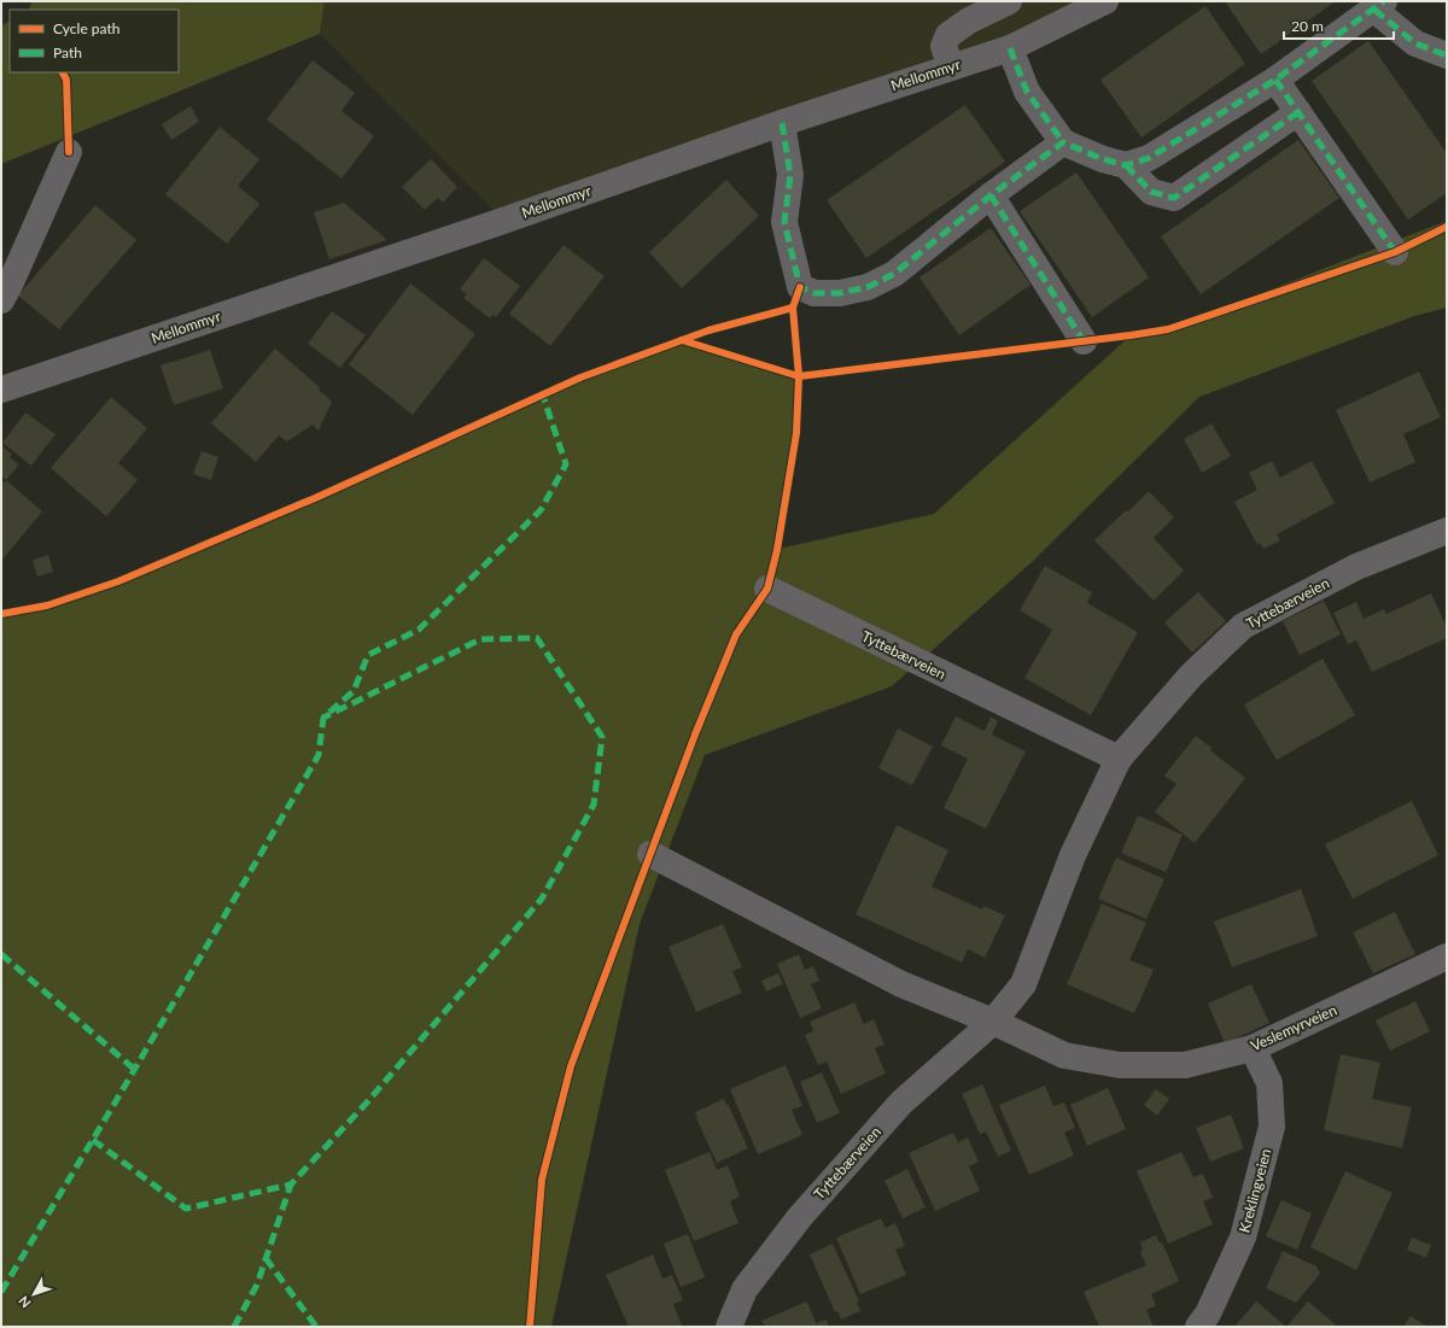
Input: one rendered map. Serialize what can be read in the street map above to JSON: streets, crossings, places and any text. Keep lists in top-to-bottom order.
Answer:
{
  "streets": {
    "street": [
      "Mellommyr",
      "Tyttebærveien",
      "Veslemyrveien",
      "Kreklingveien"
    ]
  },
  "crossings": [
    ["Tyttebærveien", "Veslemyrveien"],
    ["Veslemyrveien", "Kreklingveien"]
  ],
  "legend": ["Cycle path", "Path"],
  "scale_bar": "20 m",
  "north": "bottom left"
}
